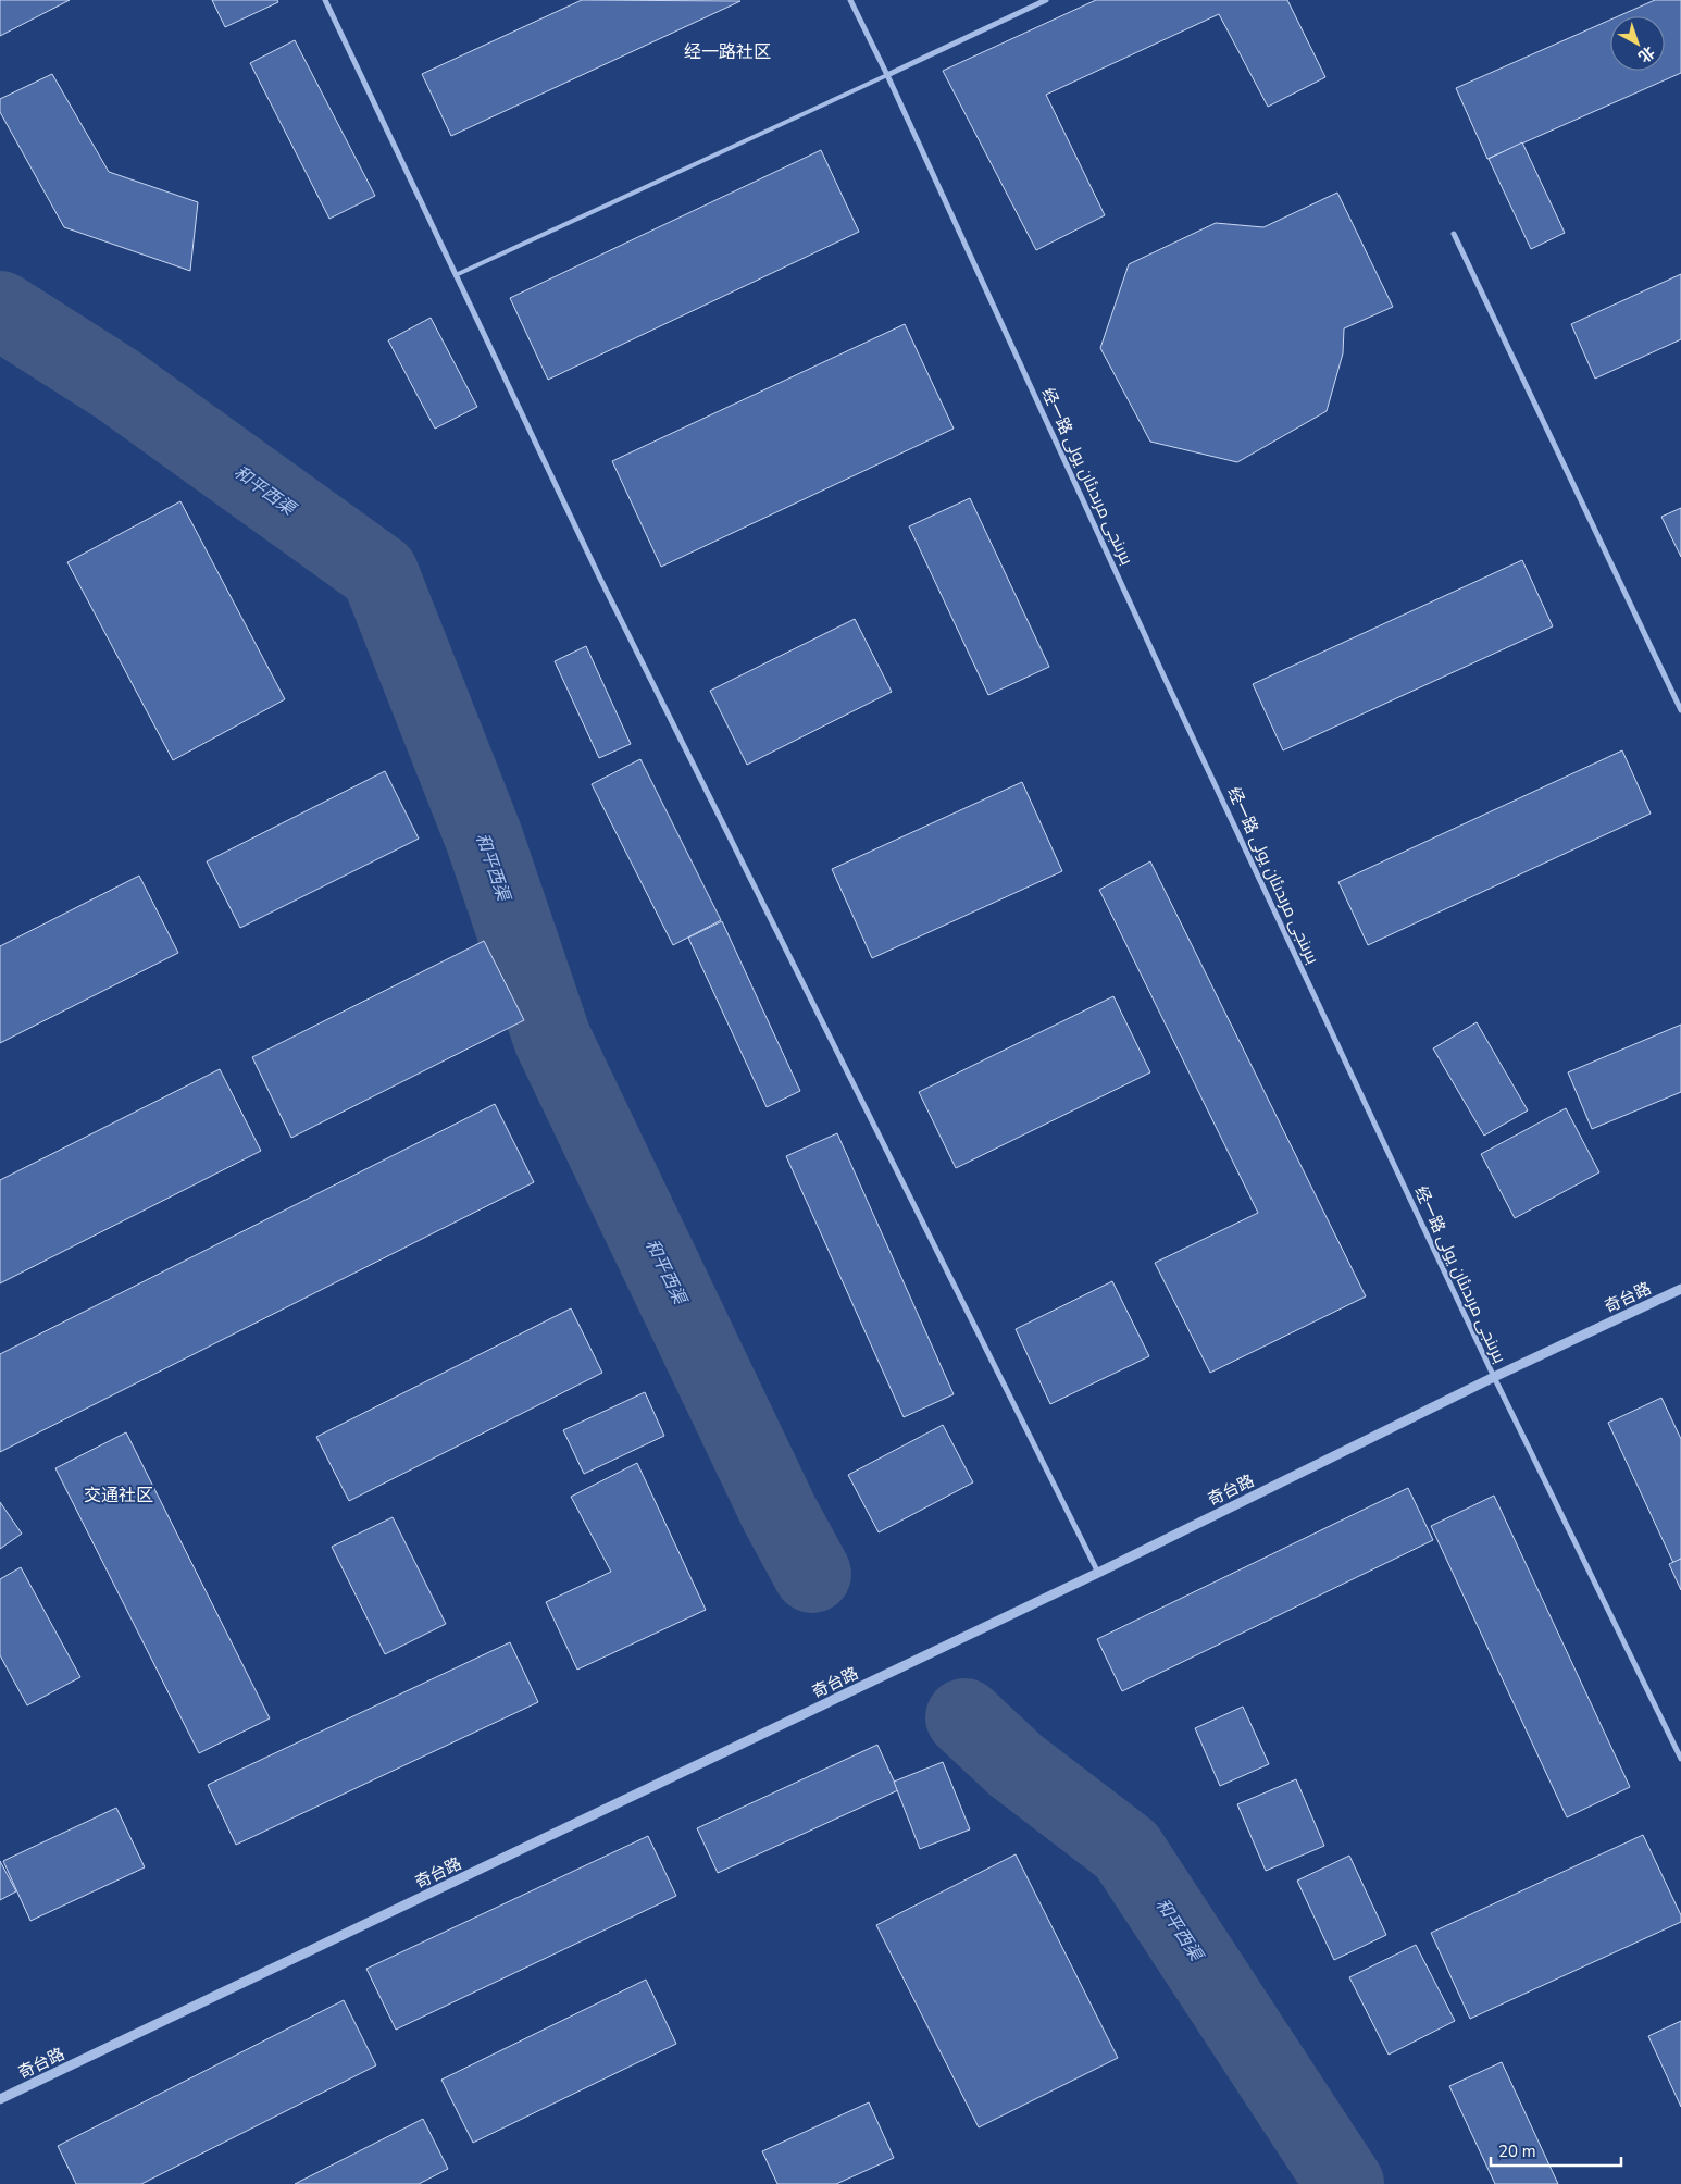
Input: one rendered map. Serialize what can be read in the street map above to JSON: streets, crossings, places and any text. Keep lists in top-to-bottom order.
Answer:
{
  "streets": {
    "street": ["经一路 بىرىنجى مرىدىئان يولى", "奇台路"]
  },
  "crossings": [
    ["经一路 بىرىنجى مرىدىئان يولى", "奇台路"]
  ],
  "districts": ["经一路社区", "交通社区"],
  "water": ["和平西渠"],
  "scale_bar": "20 m",
  "north": "bottom right"
}
